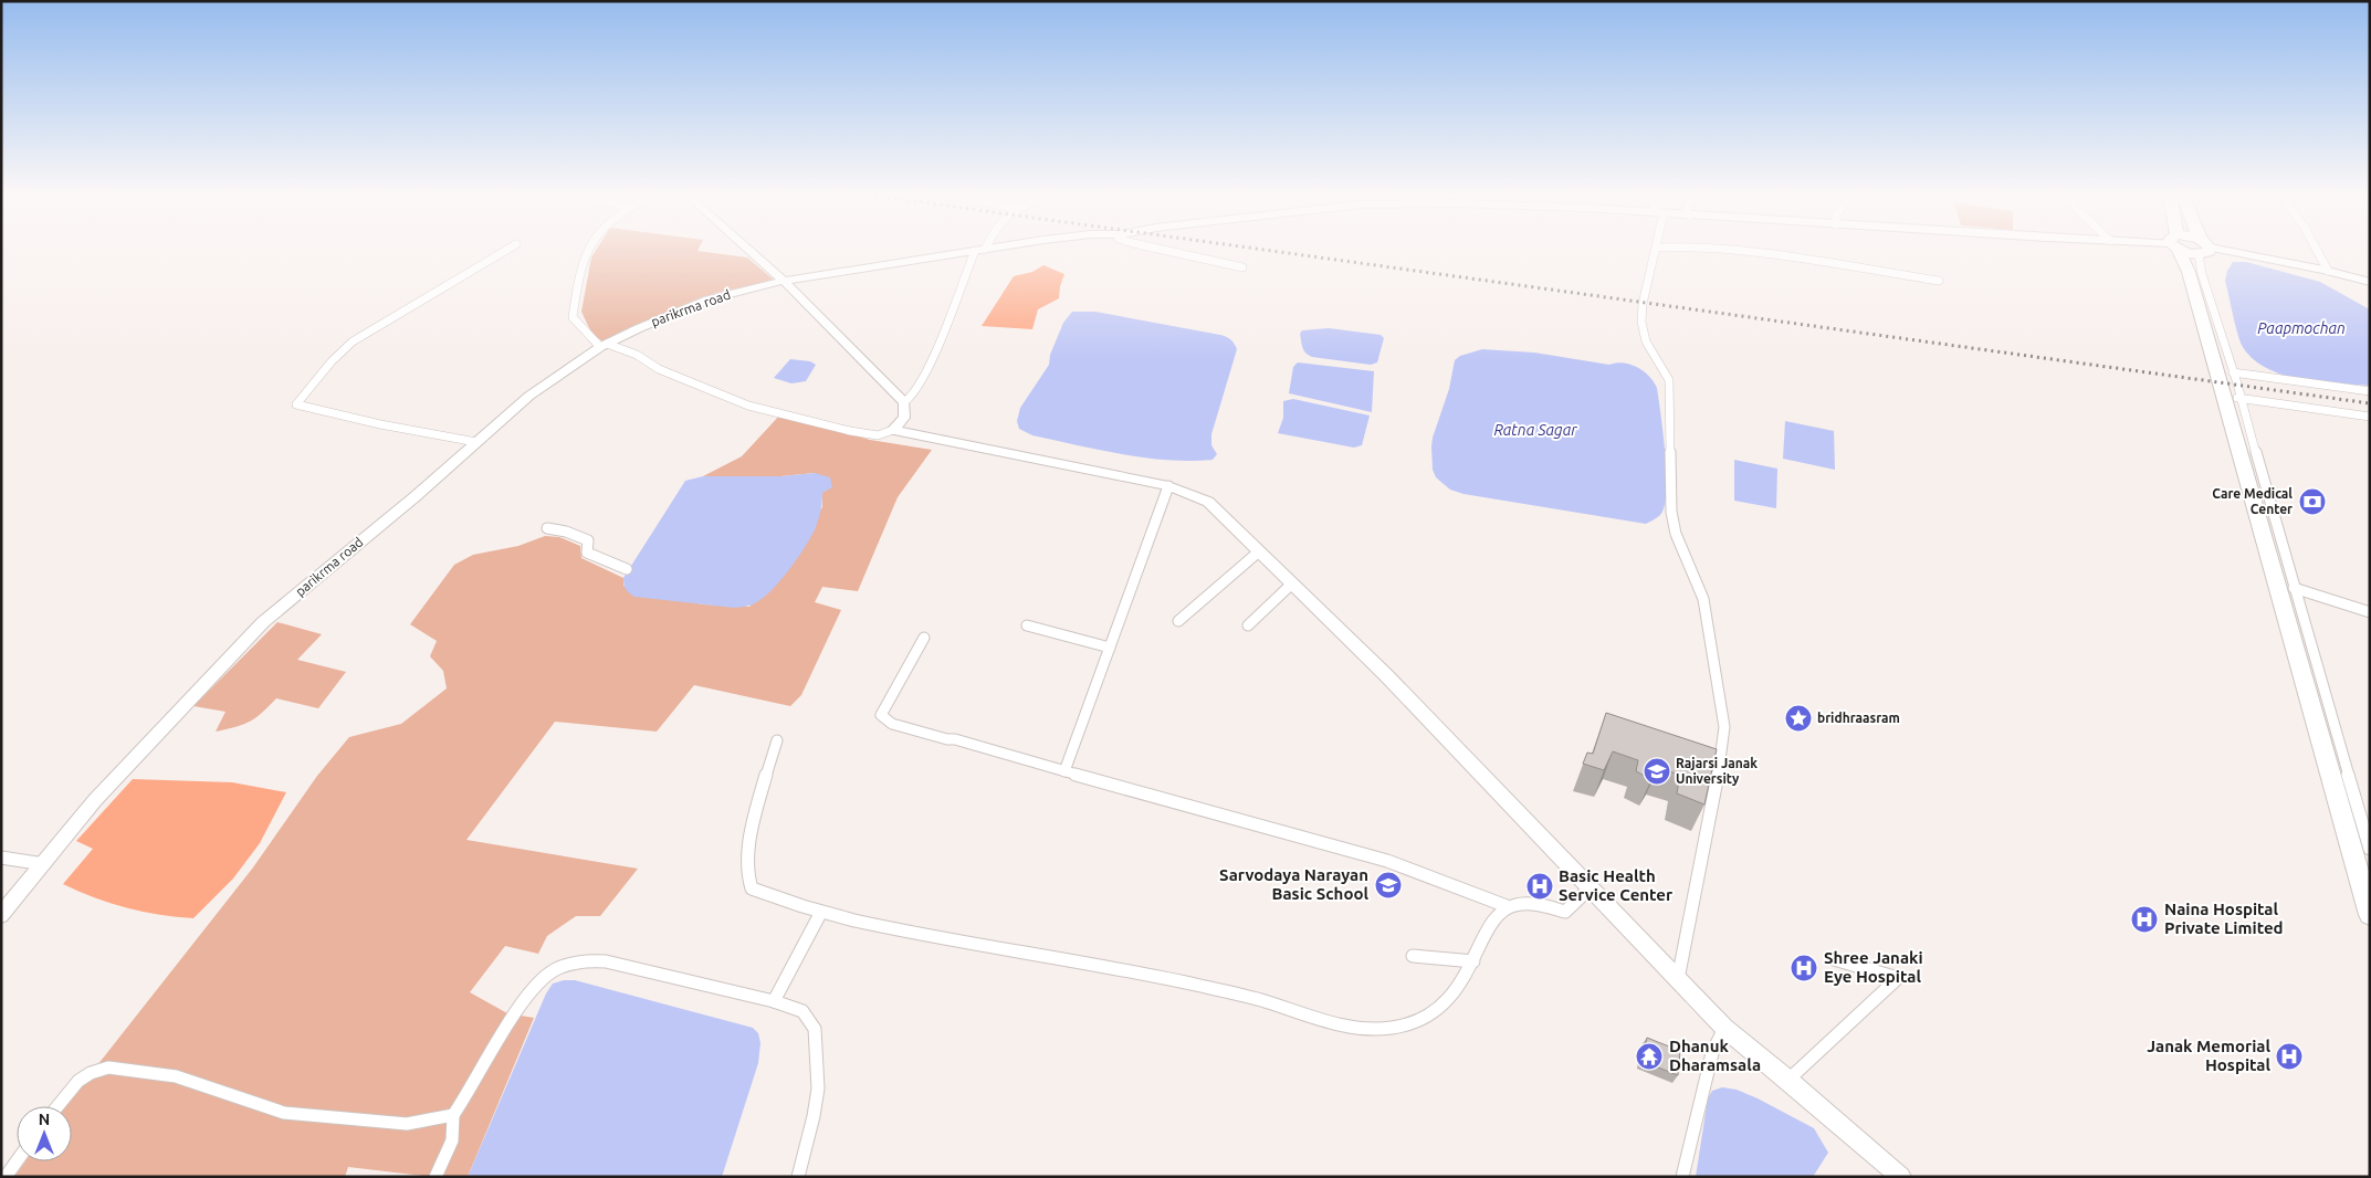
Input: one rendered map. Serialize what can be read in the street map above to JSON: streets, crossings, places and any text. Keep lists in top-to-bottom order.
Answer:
{
  "streets": {
    "street": ["parikrma road"]
  },
  "water": ["Paapmochan", "Ratna Sagar"],
  "places": {
    "bank": ["Care Medical Center"],
    "place": ["bridhraasram"],
    "school or university": ["Rajarsi Janak University", "Sarvodaya Narayan Basic School"],
    "hospital": [
      "Basic Health Service Center",
      "Naina Hospital Private Limited",
      "Shree Janaki Eye Hospital",
      "Janak Memorial Hospital"
    ],
    "temple": ["Dhanuk Dharamsala"]
  },
  "north": "top"
}
